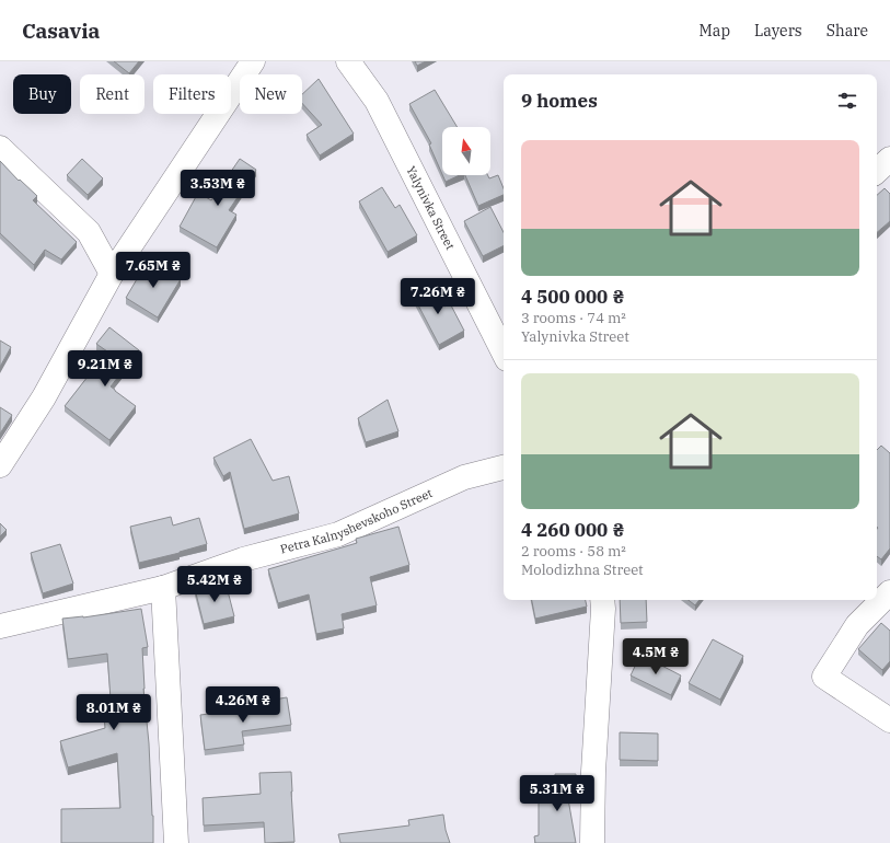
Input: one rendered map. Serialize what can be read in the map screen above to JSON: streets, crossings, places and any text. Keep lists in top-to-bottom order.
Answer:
{
  "streets": {
    "street": ["Yalynivka Street", "Petra Kalnyshevskoho Street"]
  },
  "north": "top",
  "page": {
    "header": "Casavia",
    "nav": ["Map", "Layers", "Share"],
    "chip": [
      "Buy",
      "Rent",
      "Filters",
      "New"
    ],
    "heading": "9 homes",
    "list": [
      {
        "name": "4 500 000 ₴",
        "note": "3 rooms · 74 m² · Yalynivka Street"
      },
      {
        "name": "4 260 000 ₴",
        "note": "2 rooms · 58 m² · Molodizhna Street"
      }
    ],
    "price": [
      "3.53M ₴",
      "7.65M ₴",
      "7.26M ₴",
      "9.21M ₴",
      "5.42M ₴",
      "4.5M ₴",
      "4.26M ₴",
      "8.01M ₴",
      "5.31M ₴"
    ]
  }
}
